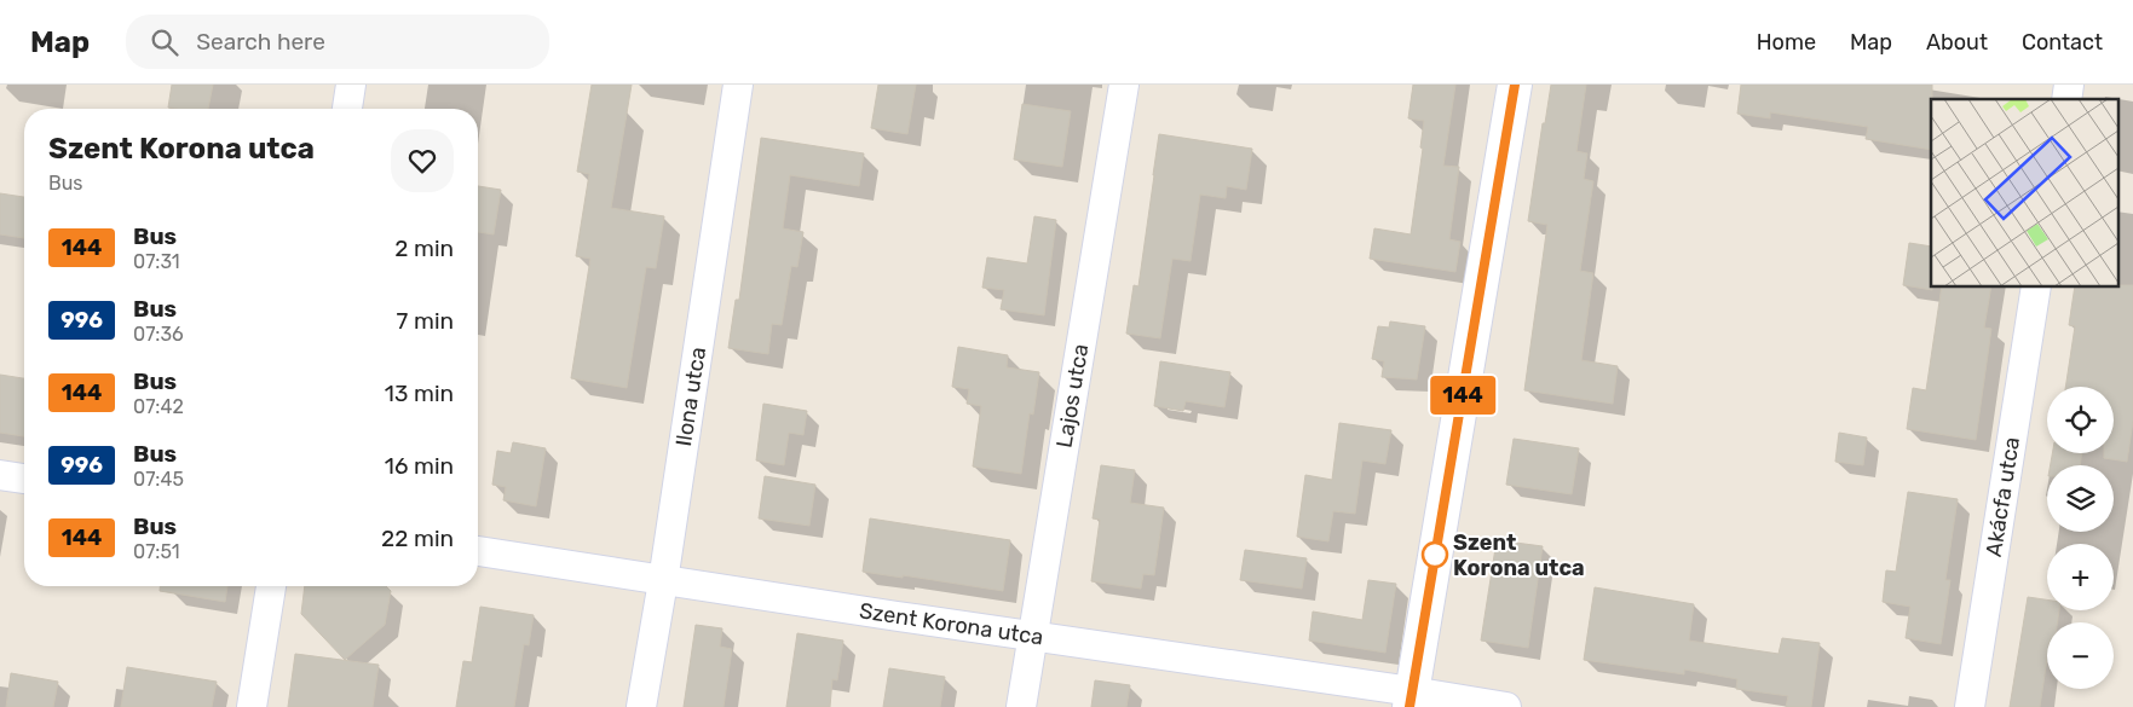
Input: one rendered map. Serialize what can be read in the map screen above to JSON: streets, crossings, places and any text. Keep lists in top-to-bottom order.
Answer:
{
  "streets": {
    "street": [
      "Lajos utca",
      "Ilona utca",
      "Akácfa utca",
      "Szent Korona utca"
    ]
  },
  "crossings": [
    ["Lajos utca", "Szent Korona utca"],
    ["Ilona utca", "Szent Korona utca"]
  ],
  "places": ["Szent Korona utca"],
  "lines": ["bus line 144"],
  "page": {
    "header": "Map",
    "search": "Search here",
    "nav": [
      "Home",
      "Map",
      "About",
      "Contact"
    ],
    "on_map": "144",
    "heading": ["Szent Korona utca", "Bus"],
    "list": [
      {
        "mark": "144",
        "name": "Bus",
        "note": "07:31",
        "value": "2 min"
      },
      {
        "mark": "996",
        "name": "Bus",
        "note": "07:36",
        "value": "7 min"
      },
      {
        "mark": "144",
        "name": "Bus",
        "note": "07:42",
        "value": "13 min"
      },
      {
        "mark": "996",
        "name": "Bus",
        "note": "07:45",
        "value": "16 min"
      },
      {
        "mark": "144",
        "name": "Bus",
        "note": "07:51",
        "value": "22 min"
      }
    ],
    "map_buttons": ["+", "−"]
  }
}
